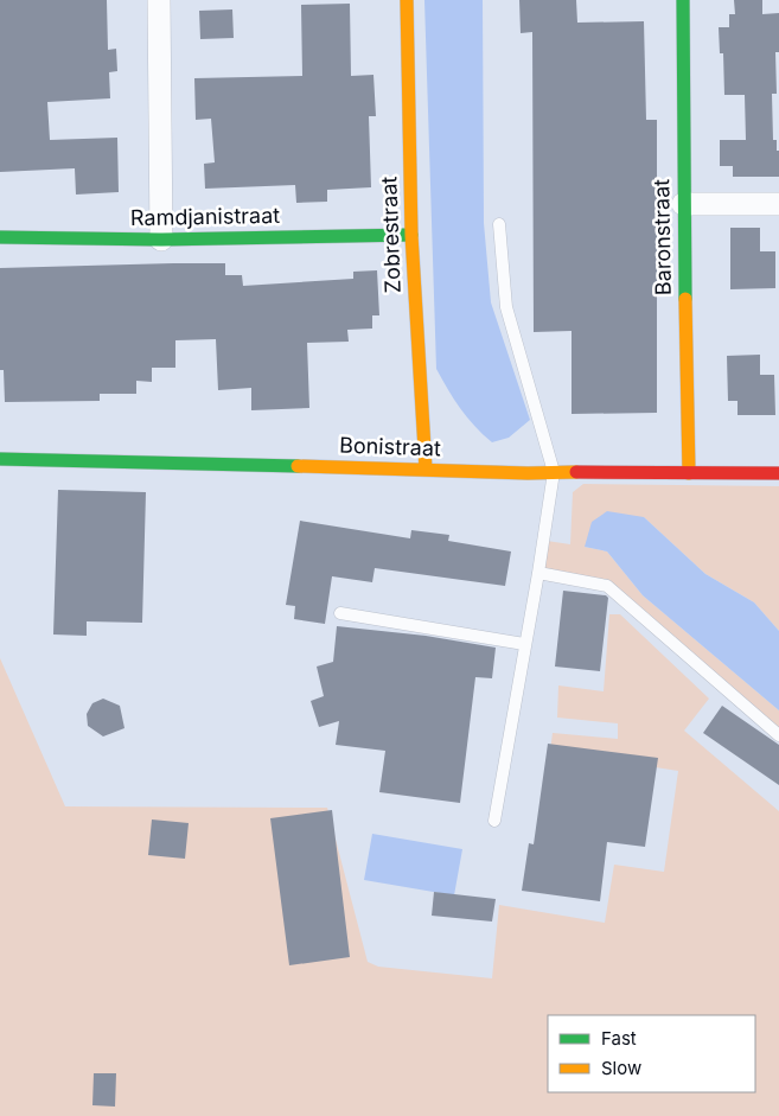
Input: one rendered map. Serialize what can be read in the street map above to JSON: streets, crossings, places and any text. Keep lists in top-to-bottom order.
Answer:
{
  "streets": {
    "street": [
      "Ramdjanistraat",
      "Zobrestraat",
      "Baronstraat",
      "Bonistraat"
    ]
  },
  "crossings": [
    ["Ramdjanistraat", "Zobrestraat"],
    ["Zobrestraat", "Bonistraat"],
    ["Baronstraat", "Bonistraat"]
  ],
  "legend": ["Fast", "Slow"]
}
